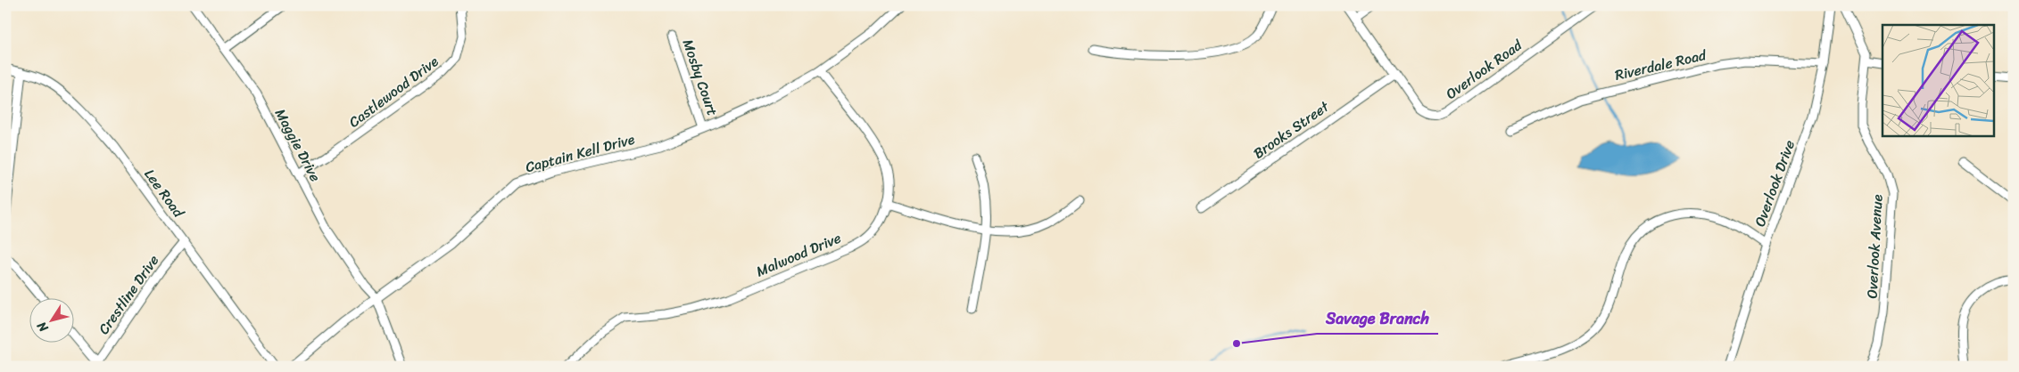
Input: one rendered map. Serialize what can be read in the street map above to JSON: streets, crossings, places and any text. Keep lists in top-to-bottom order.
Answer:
{
  "streets": {
    "street": [
      "Riverdale Road",
      "Overlook Road",
      "Mosby Court",
      "Castlewood Drive",
      "Brooks Street",
      "Maggie Drive",
      "Captain Kell Drive",
      "Overlook Drive",
      "Lee Road",
      "Overlook Avenue",
      "Malwood Drive",
      "Crestline Drive"
    ]
  },
  "crossings": [
    ["Riverdale Road", "Overlook Drive"],
    ["Overlook Road", "Brooks Street"],
    ["Mosby Court", "Captain Kell Drive"],
    ["Castlewood Drive", "Maggie Drive"],
    ["Maggie Drive", "Captain Kell Drive"],
    ["Captain Kell Drive", "Malwood Drive"],
    ["Lee Road", "Crestline Drive"]
  ],
  "places": ["Savage Branch"],
  "north": "bottom left"
}
